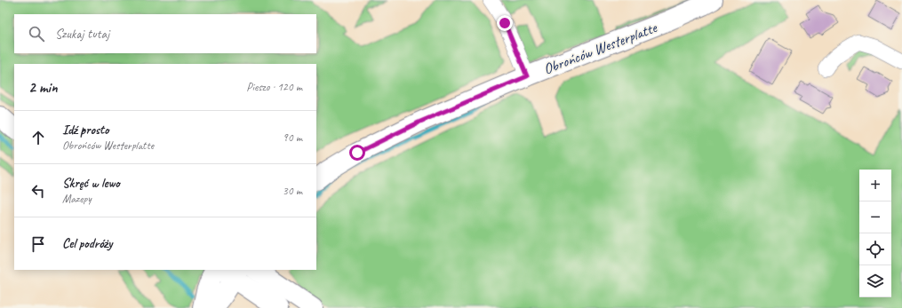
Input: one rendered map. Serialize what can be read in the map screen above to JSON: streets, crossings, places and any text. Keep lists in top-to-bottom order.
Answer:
{
  "streets": {
    "street": ["Obrońców Westerplatte"]
  },
  "page": {
    "search": "Szukaj tutaj",
    "heading": ["2 min", "Pieszo · 120 m"],
    "list": [
      ["Idź prosto", "Obrońców Westerplatte", "90 m"],
      ["Skręć w lewo", "Mazepy", "30 m"],
      "Cel podróży"
    ],
    "map_buttons": ["+", "−"]
  }
}
